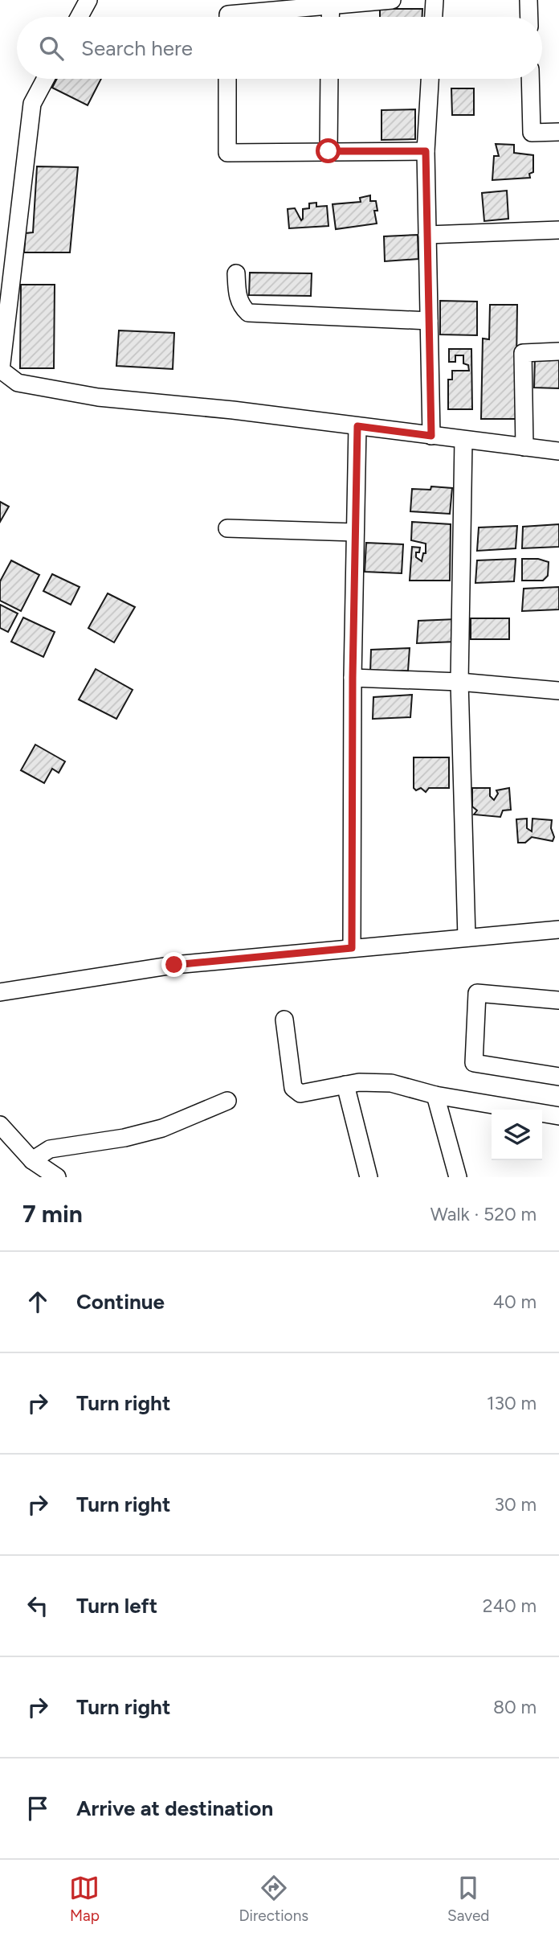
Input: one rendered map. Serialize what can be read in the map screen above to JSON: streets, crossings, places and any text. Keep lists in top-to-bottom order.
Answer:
{
  "page": {
    "search": "Search here",
    "heading": ["7 min", "Walk · 520 m"],
    "list": [
      ["Continue", "40 m"],
      ["Turn right", "130 m"],
      ["Turn right", "30 m"],
      ["Turn left", "240 m"],
      ["Turn right", "80 m"],
      "Arrive at destination"
    ],
    "nav": ["Map", "Directions", "Saved"]
  }
}
